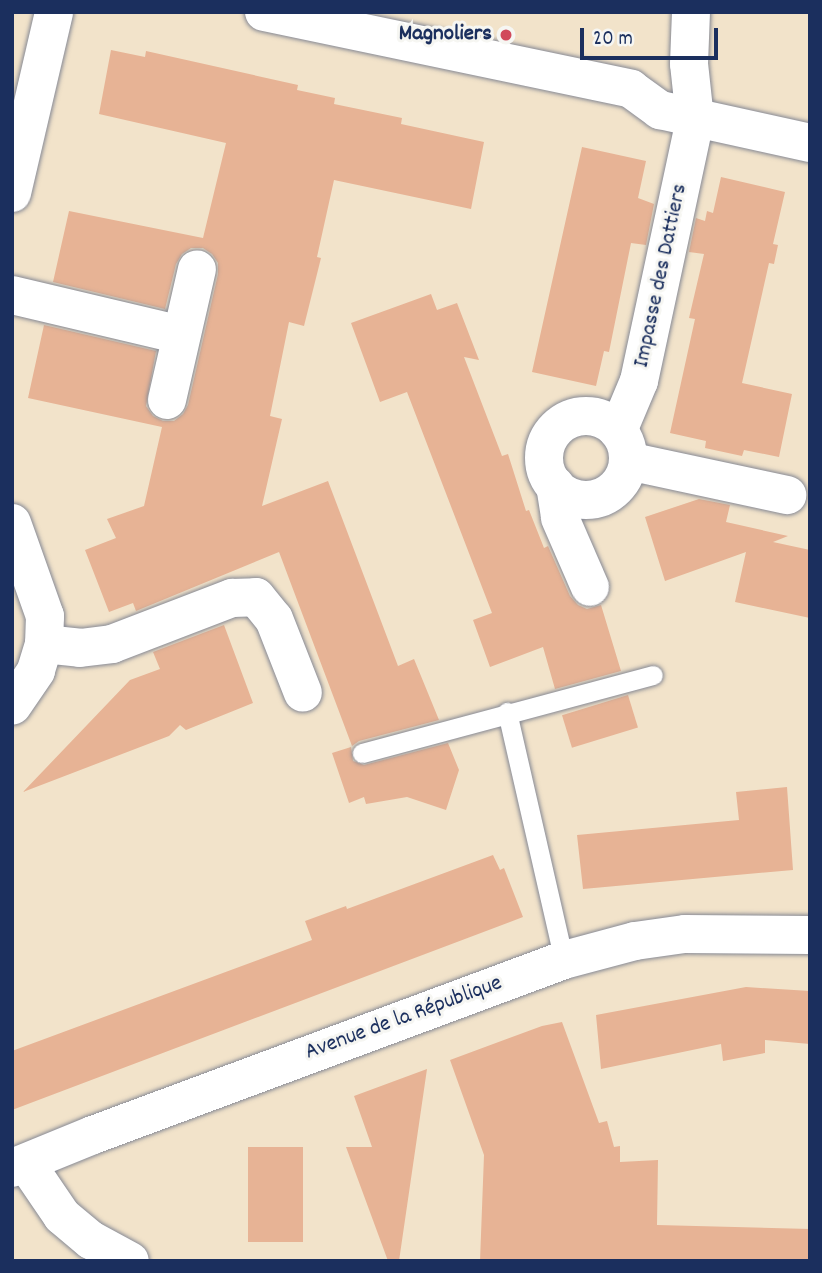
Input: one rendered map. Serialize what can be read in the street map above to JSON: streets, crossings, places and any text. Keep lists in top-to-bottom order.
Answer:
{
  "streets": {
    "street": ["Impasse des Dattiers", "Avenue de la République"]
  },
  "places": ["Magnoliers"],
  "scale_bar": "20 m"
}
